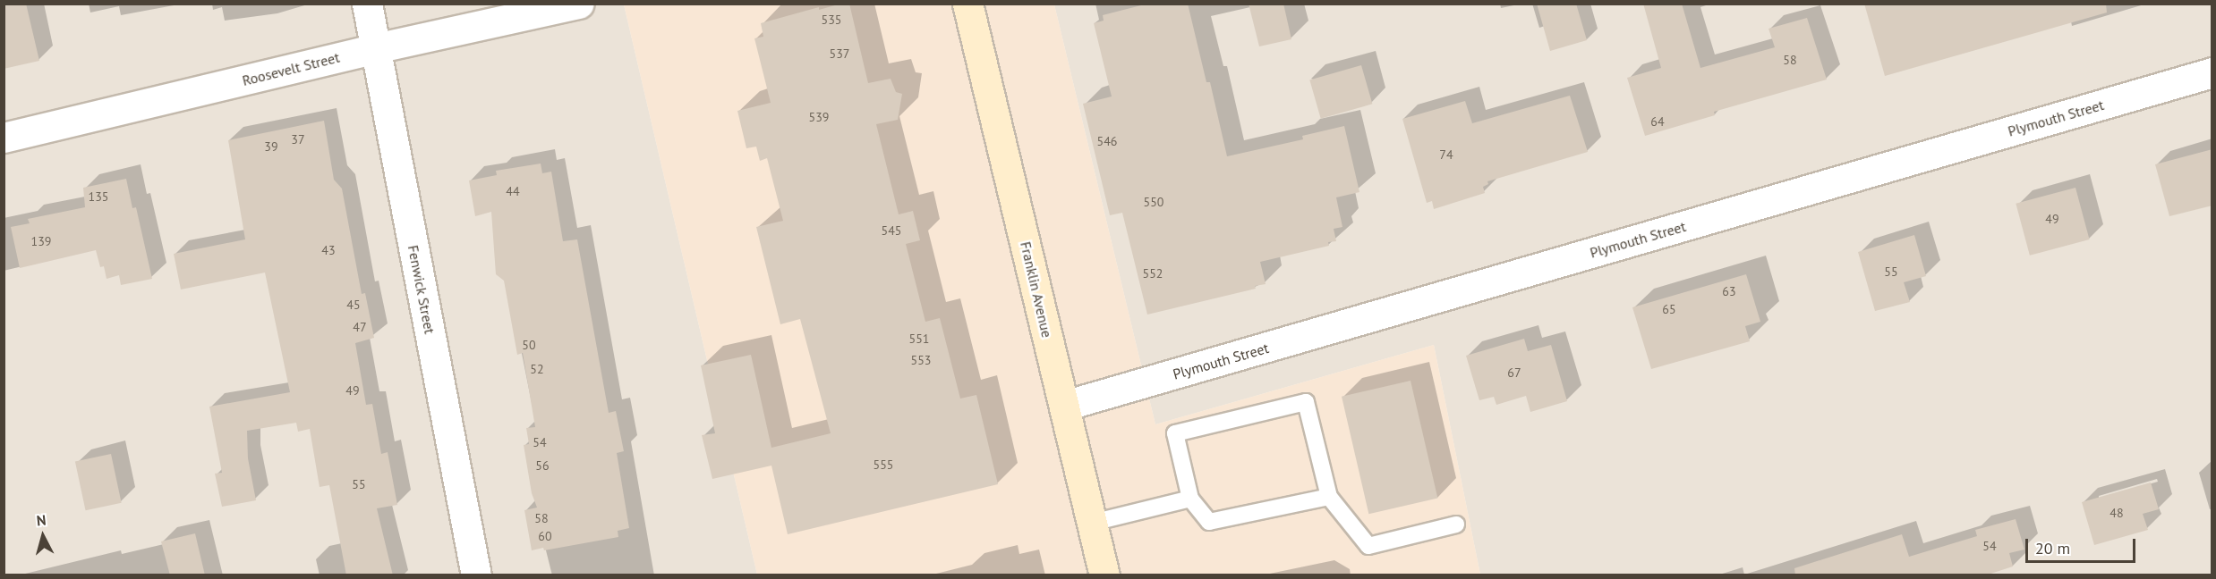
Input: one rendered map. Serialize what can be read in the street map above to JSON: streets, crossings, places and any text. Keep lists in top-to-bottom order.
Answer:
{
  "streets": {
    "main road": ["Franklin Avenue"],
    "street": ["Roosevelt Street", "Plymouth Street", "Fenwick Street"]
  },
  "crossings": [
    ["Roosevelt Street", "Fenwick Street"],
    ["Plymouth Street", "Franklin Avenue"]
  ],
  "house_numbers": [
    "535",
    "537",
    "58",
    "539",
    "64",
    "37",
    "546",
    "39",
    "74",
    "44",
    "135",
    "550",
    "49",
    "545",
    "139",
    "43",
    "55",
    "552",
    "63",
    "45",
    "65",
    "47",
    "551",
    "50",
    "553",
    "52",
    "67",
    "49",
    "54",
    "555",
    "56",
    "55",
    "48",
    "58",
    "60",
    "54"
  ],
  "scale_bar": "20 m",
  "north": "top"
}
